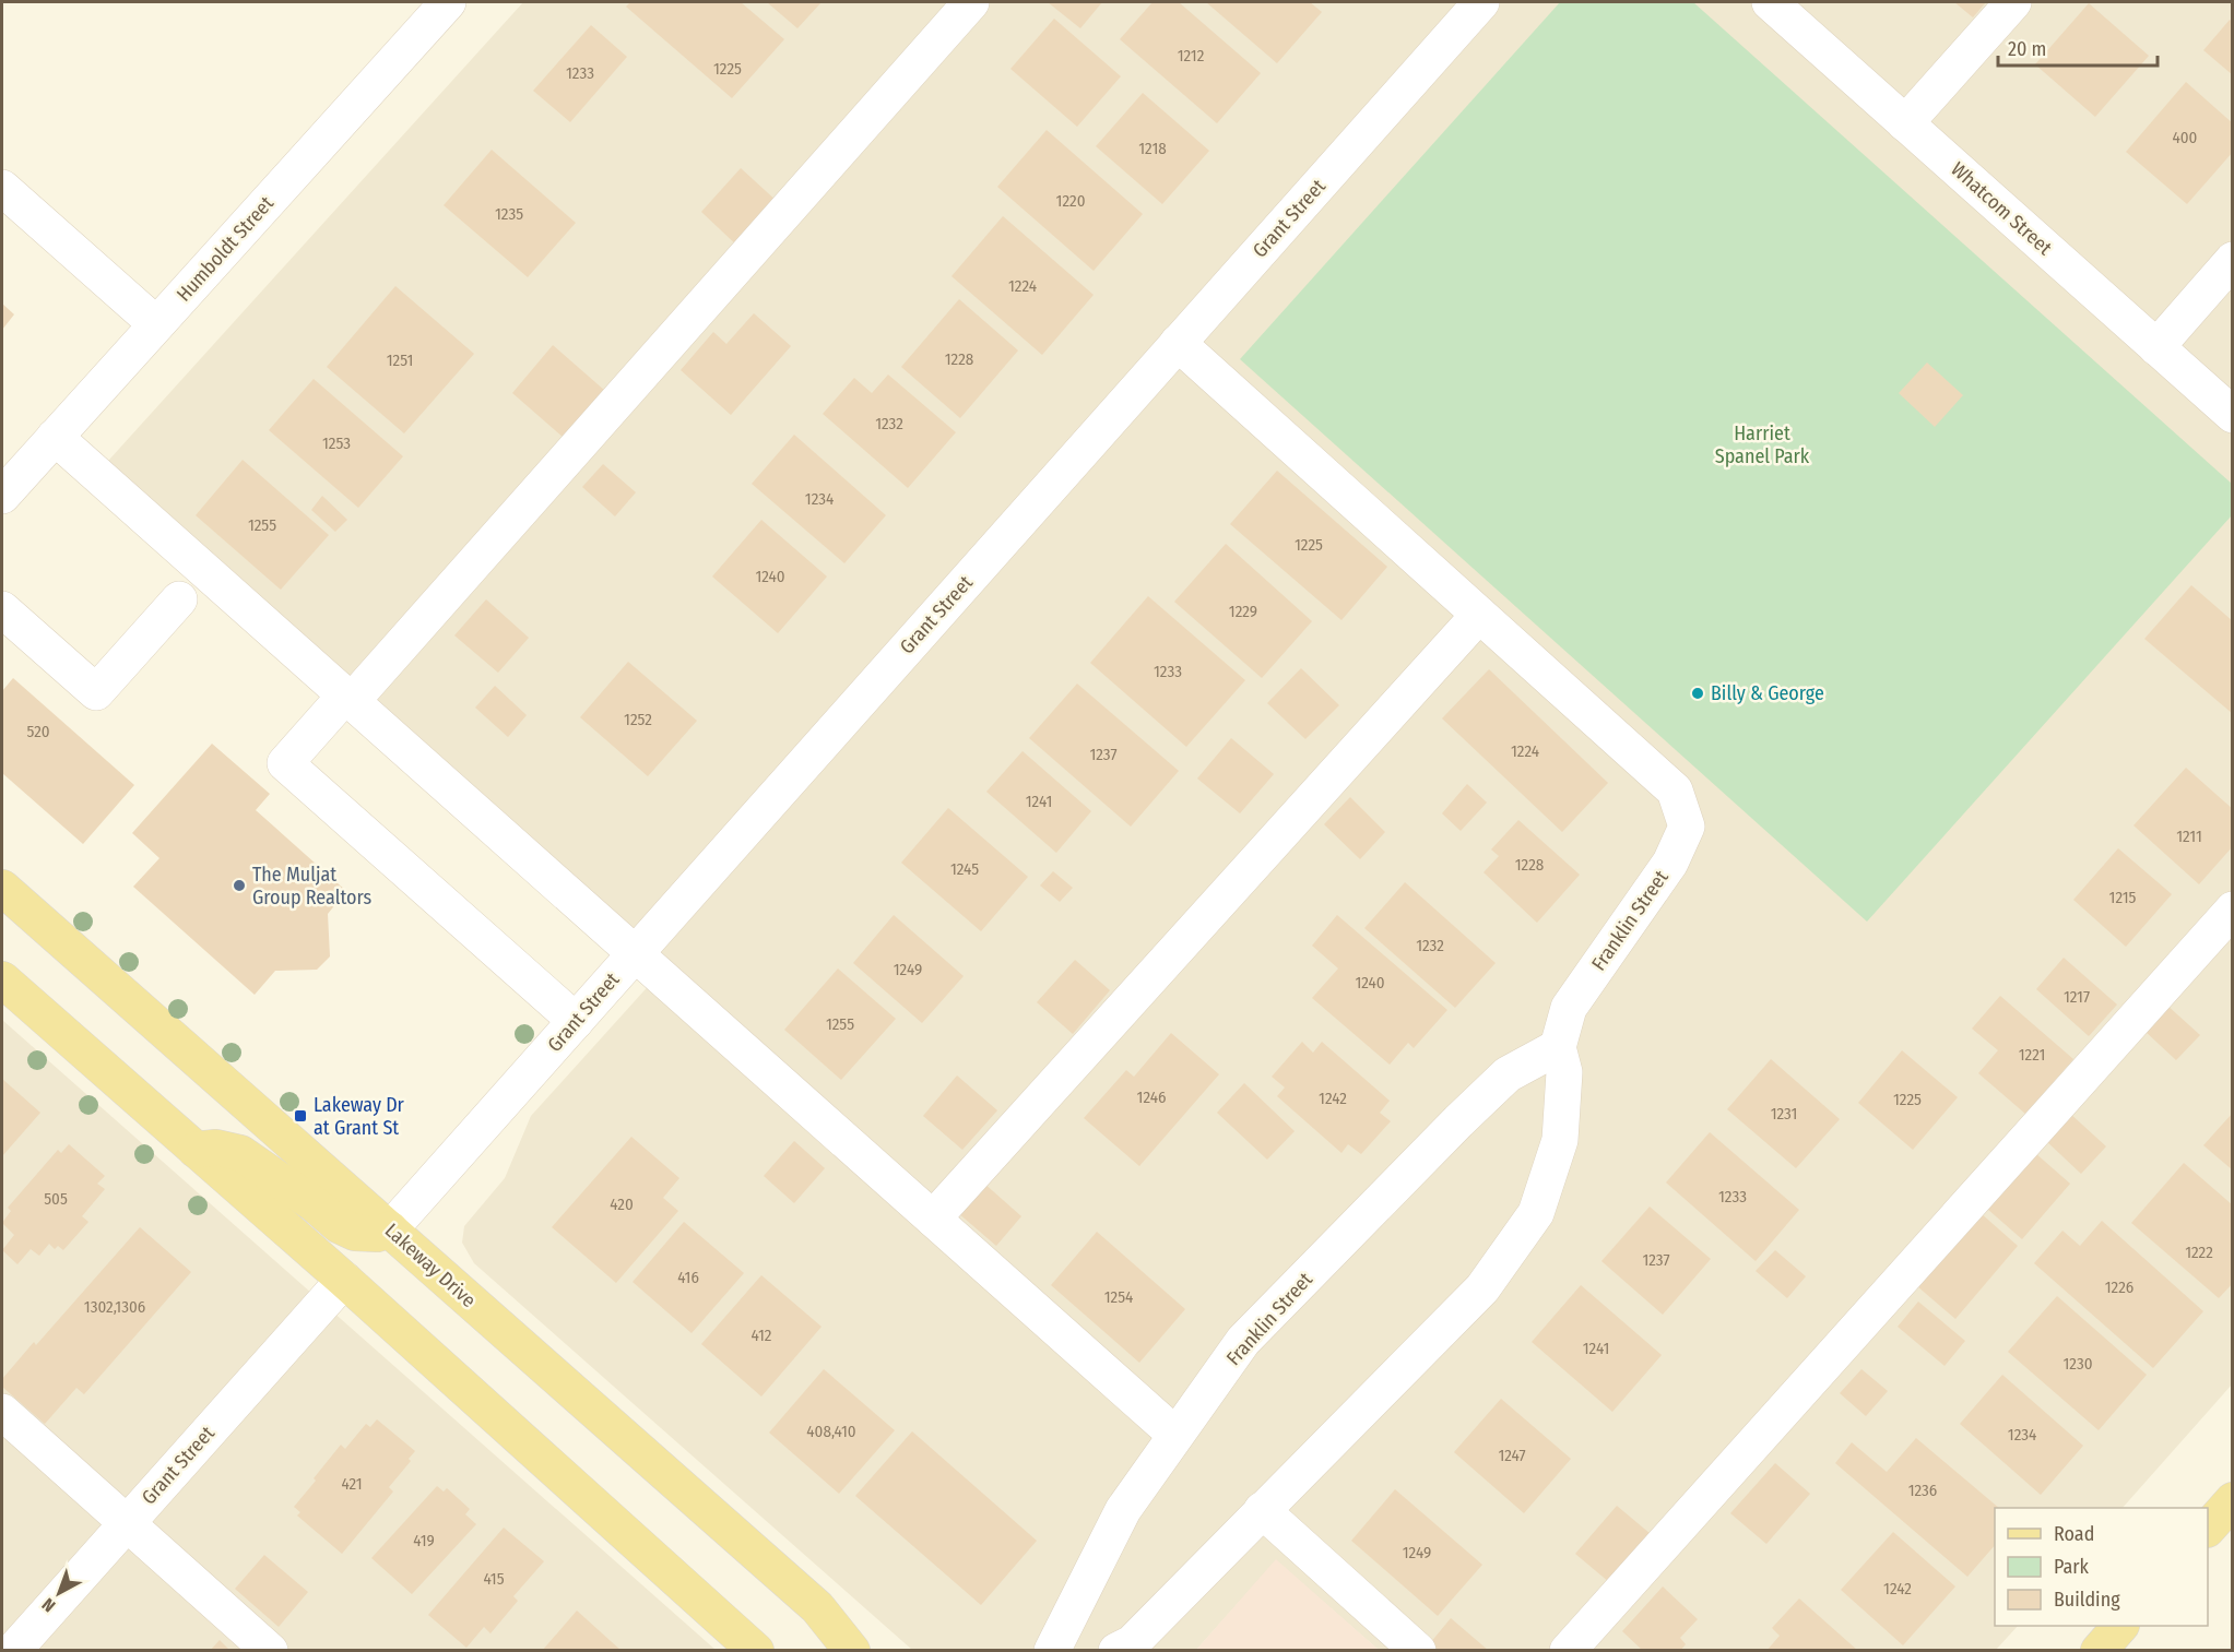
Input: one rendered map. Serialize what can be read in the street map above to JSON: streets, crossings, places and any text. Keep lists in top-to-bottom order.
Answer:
{
  "streets": {
    "main road": ["Lakeway Drive"],
    "street": [
      "Whatcom Street",
      "Grant Street",
      "Humboldt Street",
      "Franklin Street"
    ]
  },
  "crossings": [
    ["Grant Street", "Lakeway Drive"]
  ],
  "parks": ["Harriet Spanel Park"],
  "places": {
    "other": ["Billy & George", "The Muljat Group Realtors"],
    "transit": ["Lakeway Dr at Grant St"]
  },
  "house_numbers": [
    "1212",
    "1225",
    "1233",
    "400",
    "1218",
    "1220",
    "1235",
    "1224",
    "1228",
    "1251",
    "1232",
    "1253",
    "1234",
    "1255",
    "1225",
    "1240",
    "1229",
    "1233",
    "1252",
    "520",
    "1224",
    "1237",
    "1241",
    "1211",
    "1228",
    "1245",
    "1215",
    "1232",
    "1249",
    "1240",
    "1217",
    "1255",
    "1221",
    "1246",
    "1242",
    "1225",
    "1231",
    "1233",
    "505",
    "420",
    "1222",
    "1237",
    "416",
    "1226",
    "1254",
    "1302,1306",
    "412",
    "1241",
    "1230",
    "408,410",
    "1234",
    "1247",
    "421",
    "1236",
    "419",
    "1249",
    "415",
    "1242"
  ],
  "legend": ["Road", "Park", "Building"],
  "scale_bar": "20 m",
  "north": "bottom left"
}
